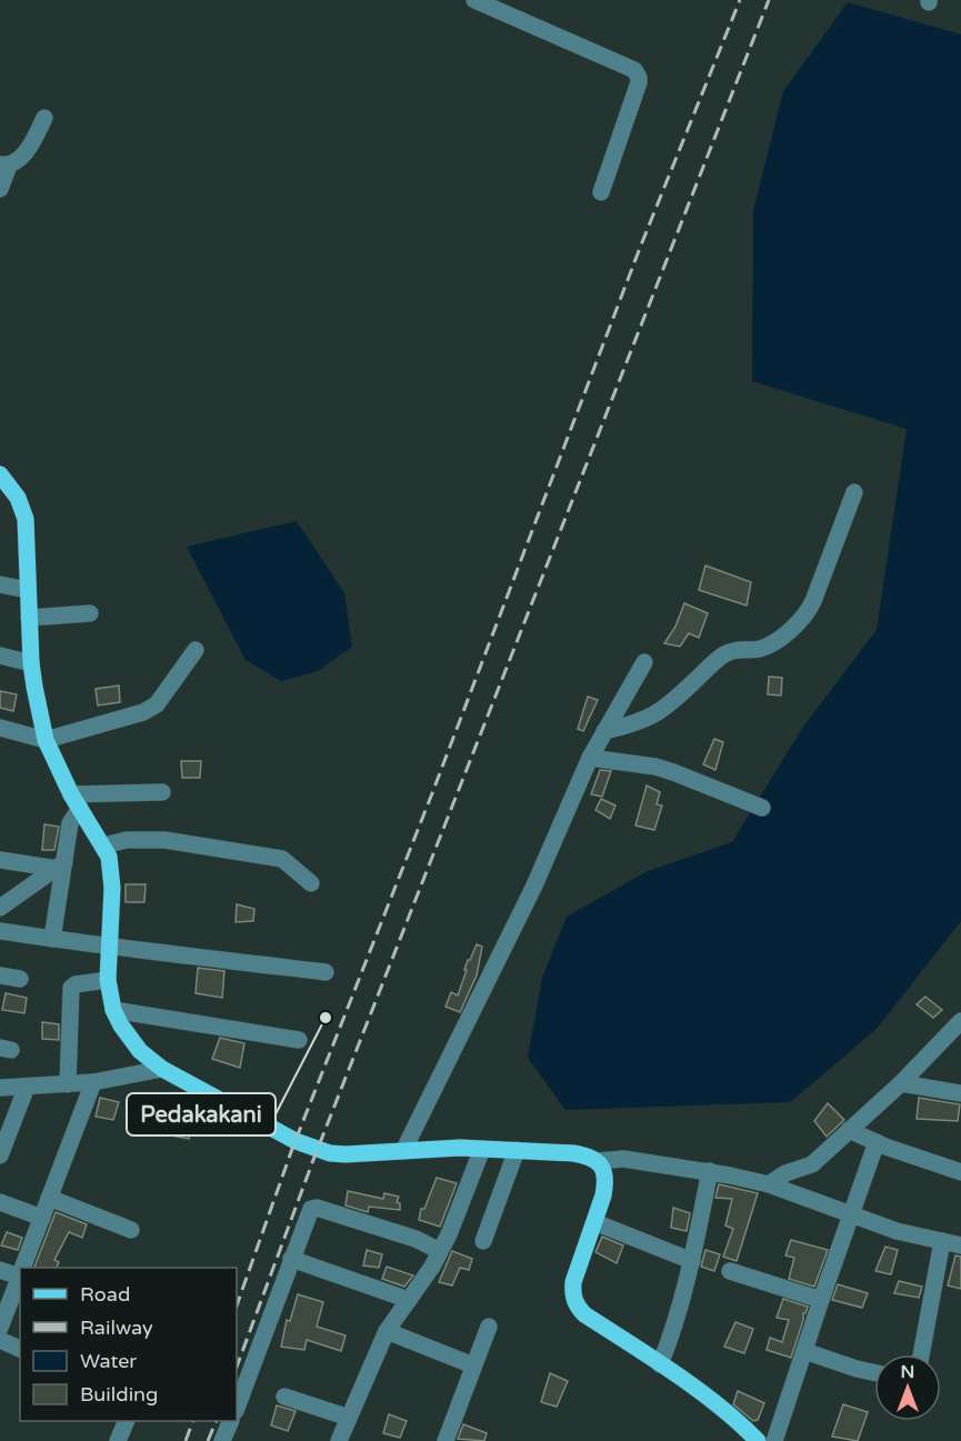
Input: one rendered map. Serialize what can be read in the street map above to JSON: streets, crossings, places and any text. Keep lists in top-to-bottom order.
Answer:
{
  "places": ["Pedakakani"],
  "legend": [
    "Road",
    "Railway",
    "Water",
    "Building"
  ],
  "north": "top"
}
